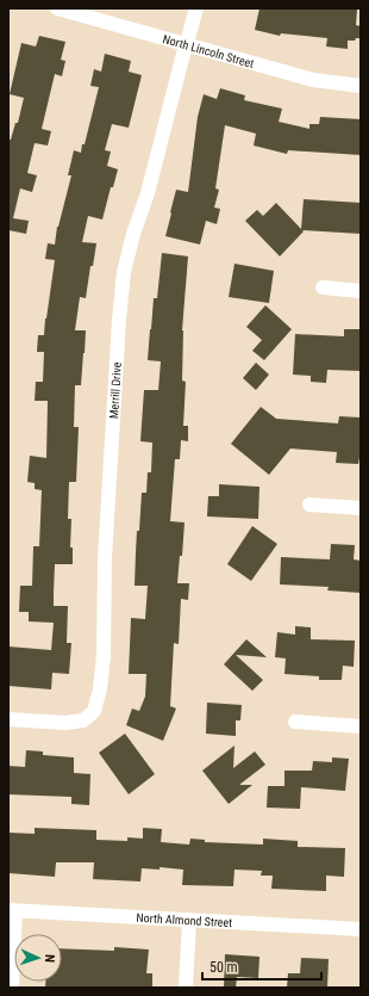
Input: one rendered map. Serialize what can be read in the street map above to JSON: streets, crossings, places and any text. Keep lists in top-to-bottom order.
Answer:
{
  "streets": {
    "street": ["North Lincoln Street", "Merrill Drive", "North Almond Street"]
  },
  "crossings": [
    ["North Lincoln Street", "Merrill Drive"]
  ],
  "scale_bar": "50 m",
  "north": "right"
}
